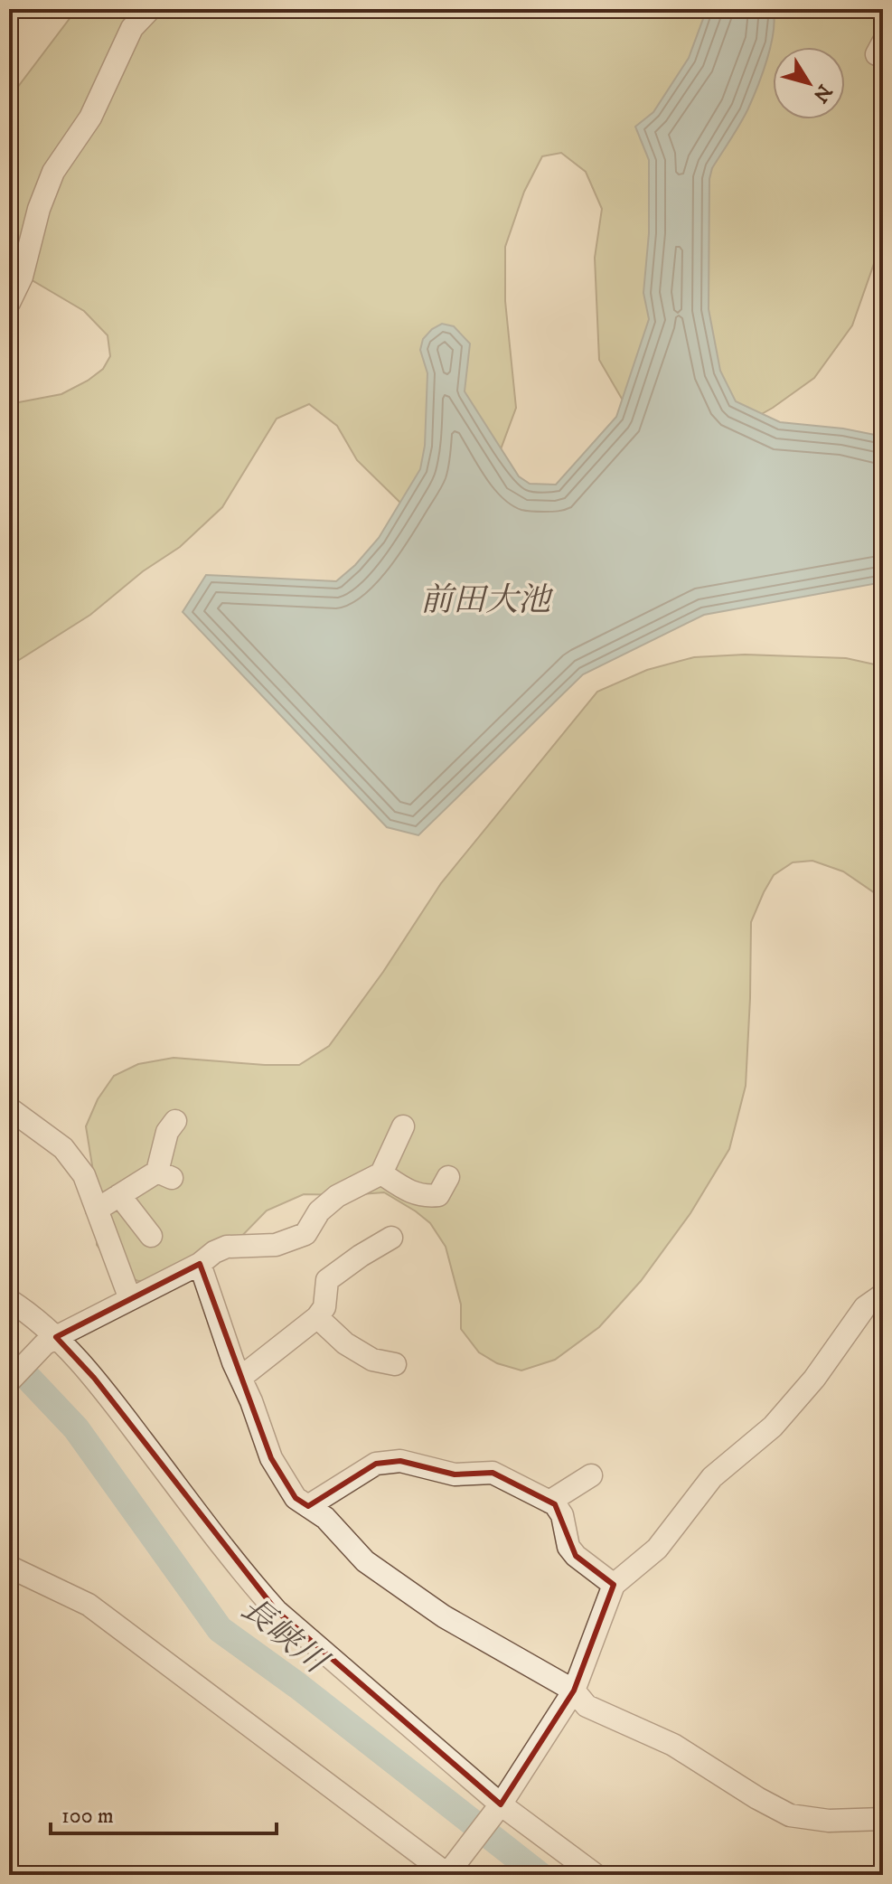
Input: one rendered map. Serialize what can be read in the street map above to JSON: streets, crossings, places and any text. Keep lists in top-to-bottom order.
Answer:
{
  "water": ["前田大池", "長峡川"],
  "scale_bar": "100 m",
  "north": "bottom right"
}
